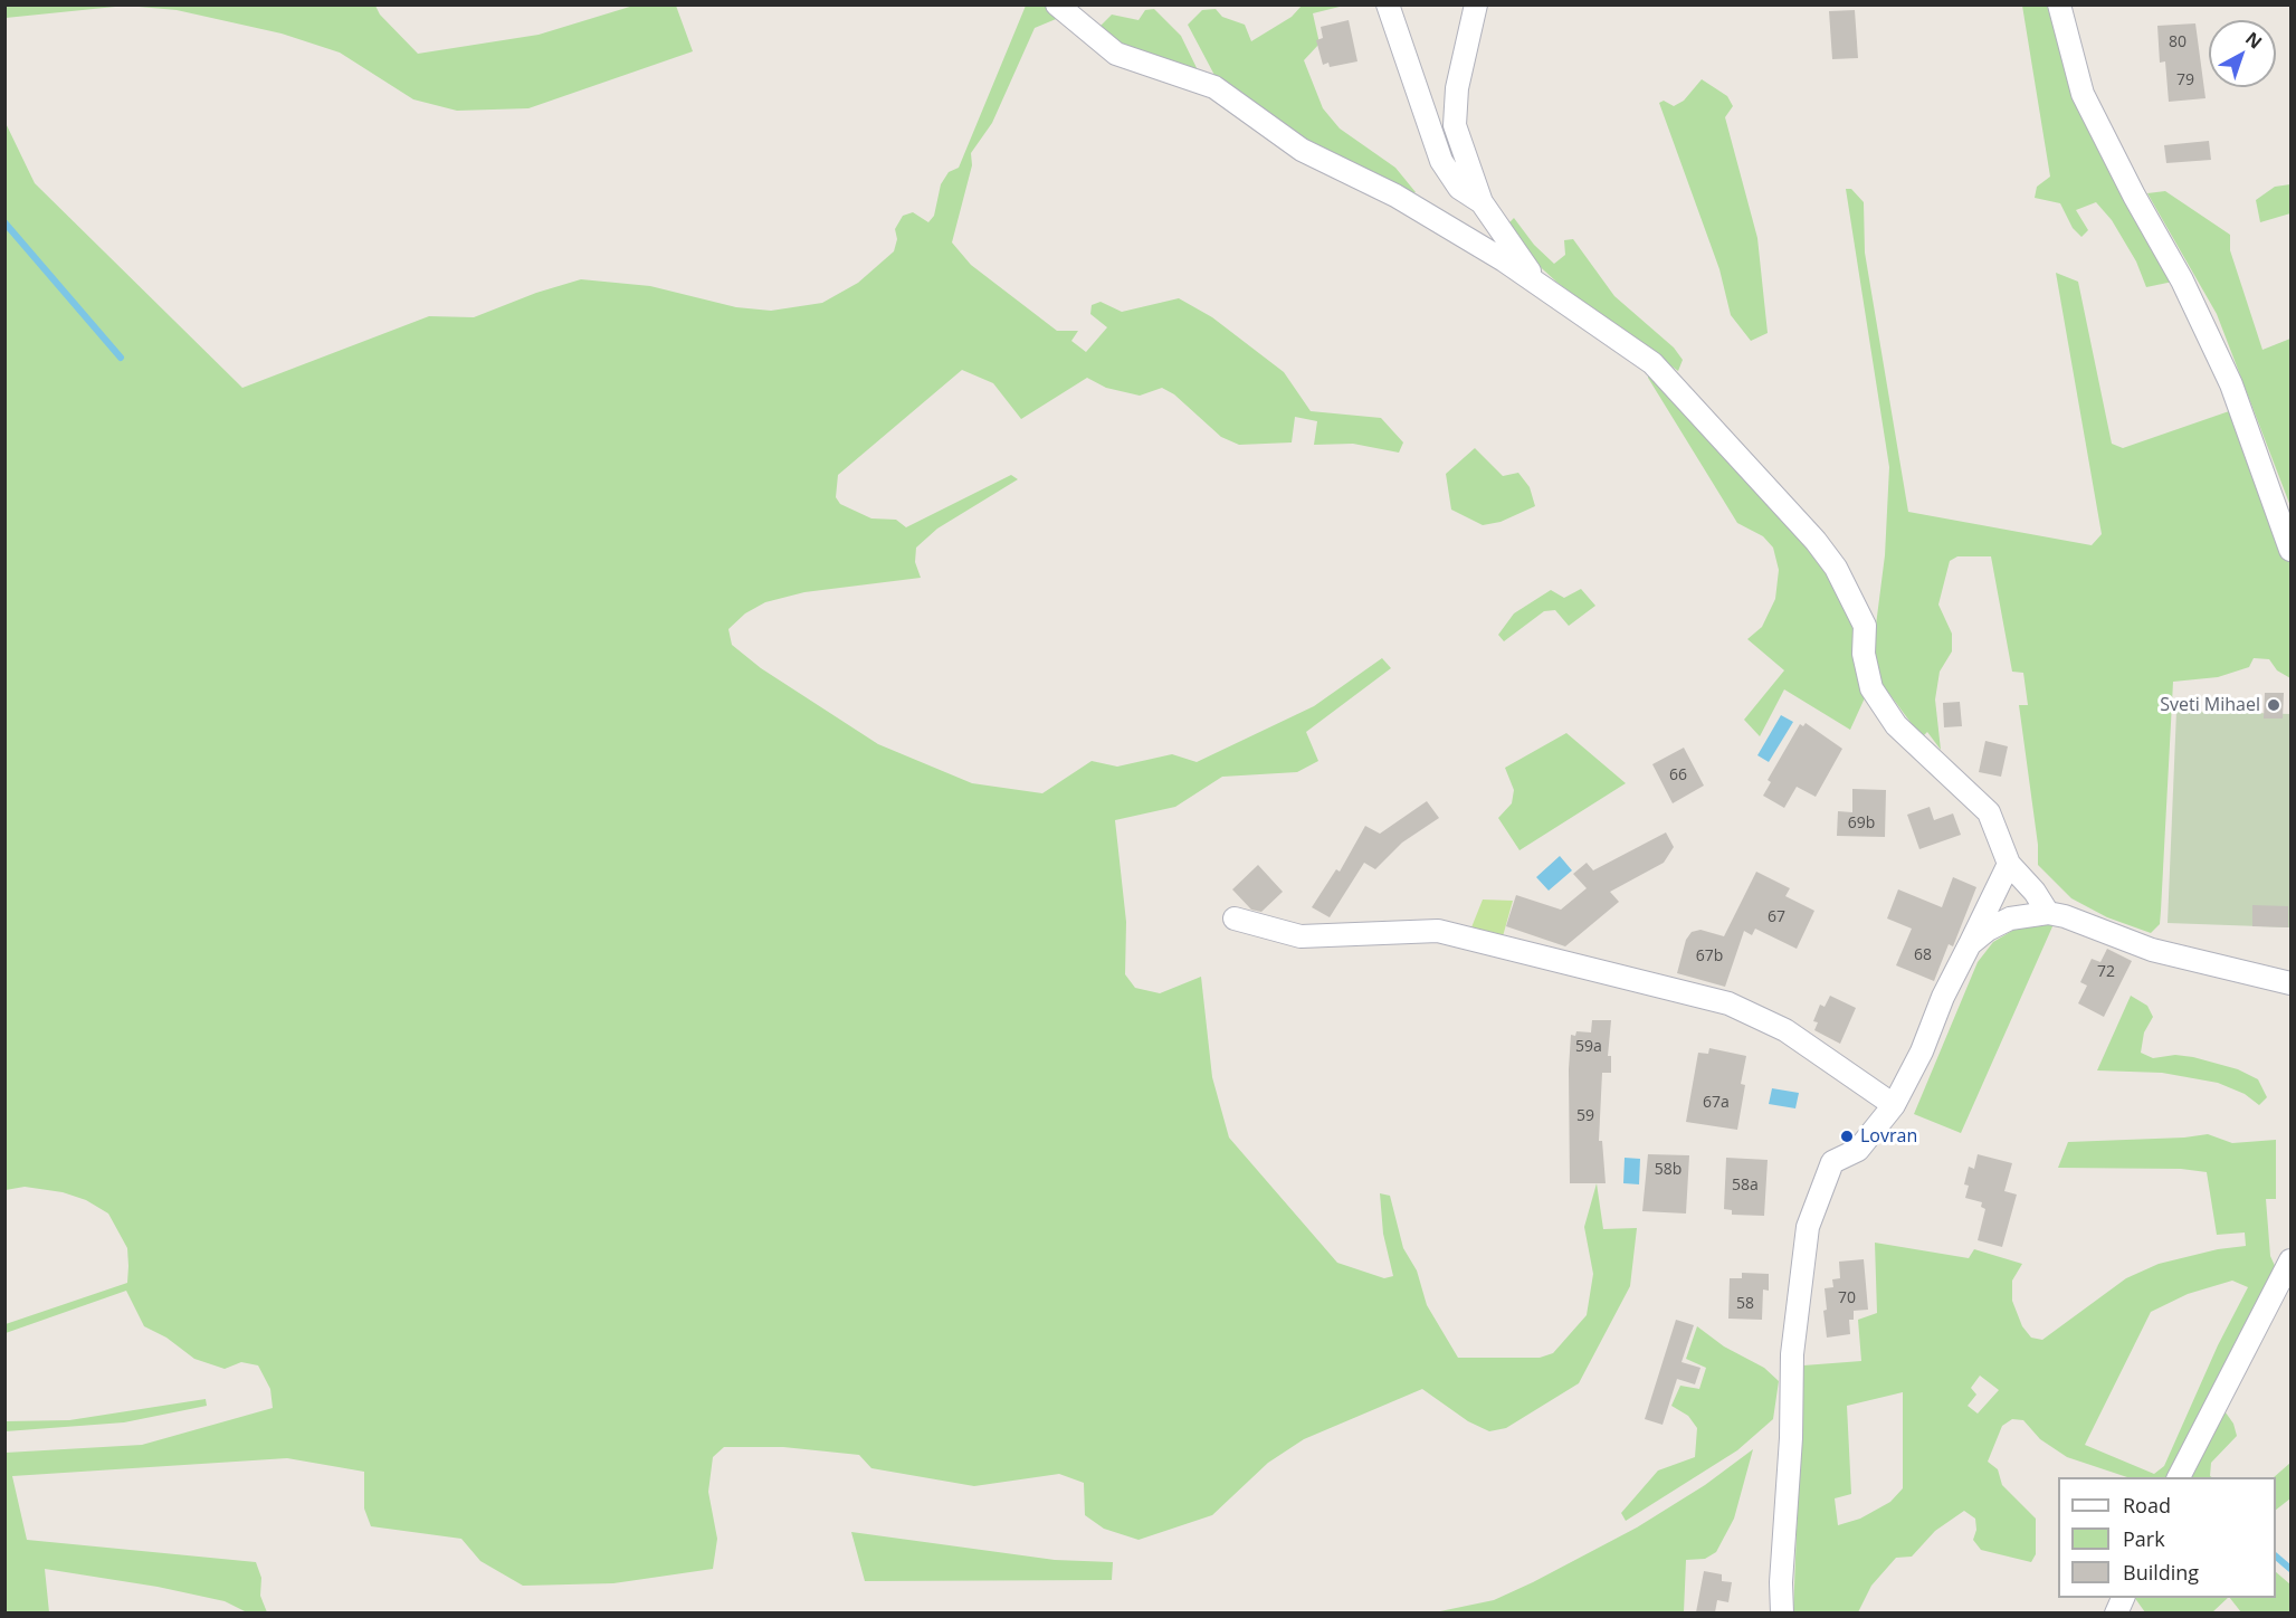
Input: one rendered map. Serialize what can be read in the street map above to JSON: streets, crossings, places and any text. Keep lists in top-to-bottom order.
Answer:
{
  "places": ["Sveti Mihael", "Lovran"],
  "house_numbers": [
    "80",
    "79",
    "66",
    "69b",
    "67",
    "68",
    "67b",
    "72",
    "59a",
    "67a",
    "59",
    "58b",
    "58a",
    "70",
    "58"
  ],
  "legend": ["Road", "Park", "Building"],
  "north": "top right"
}
